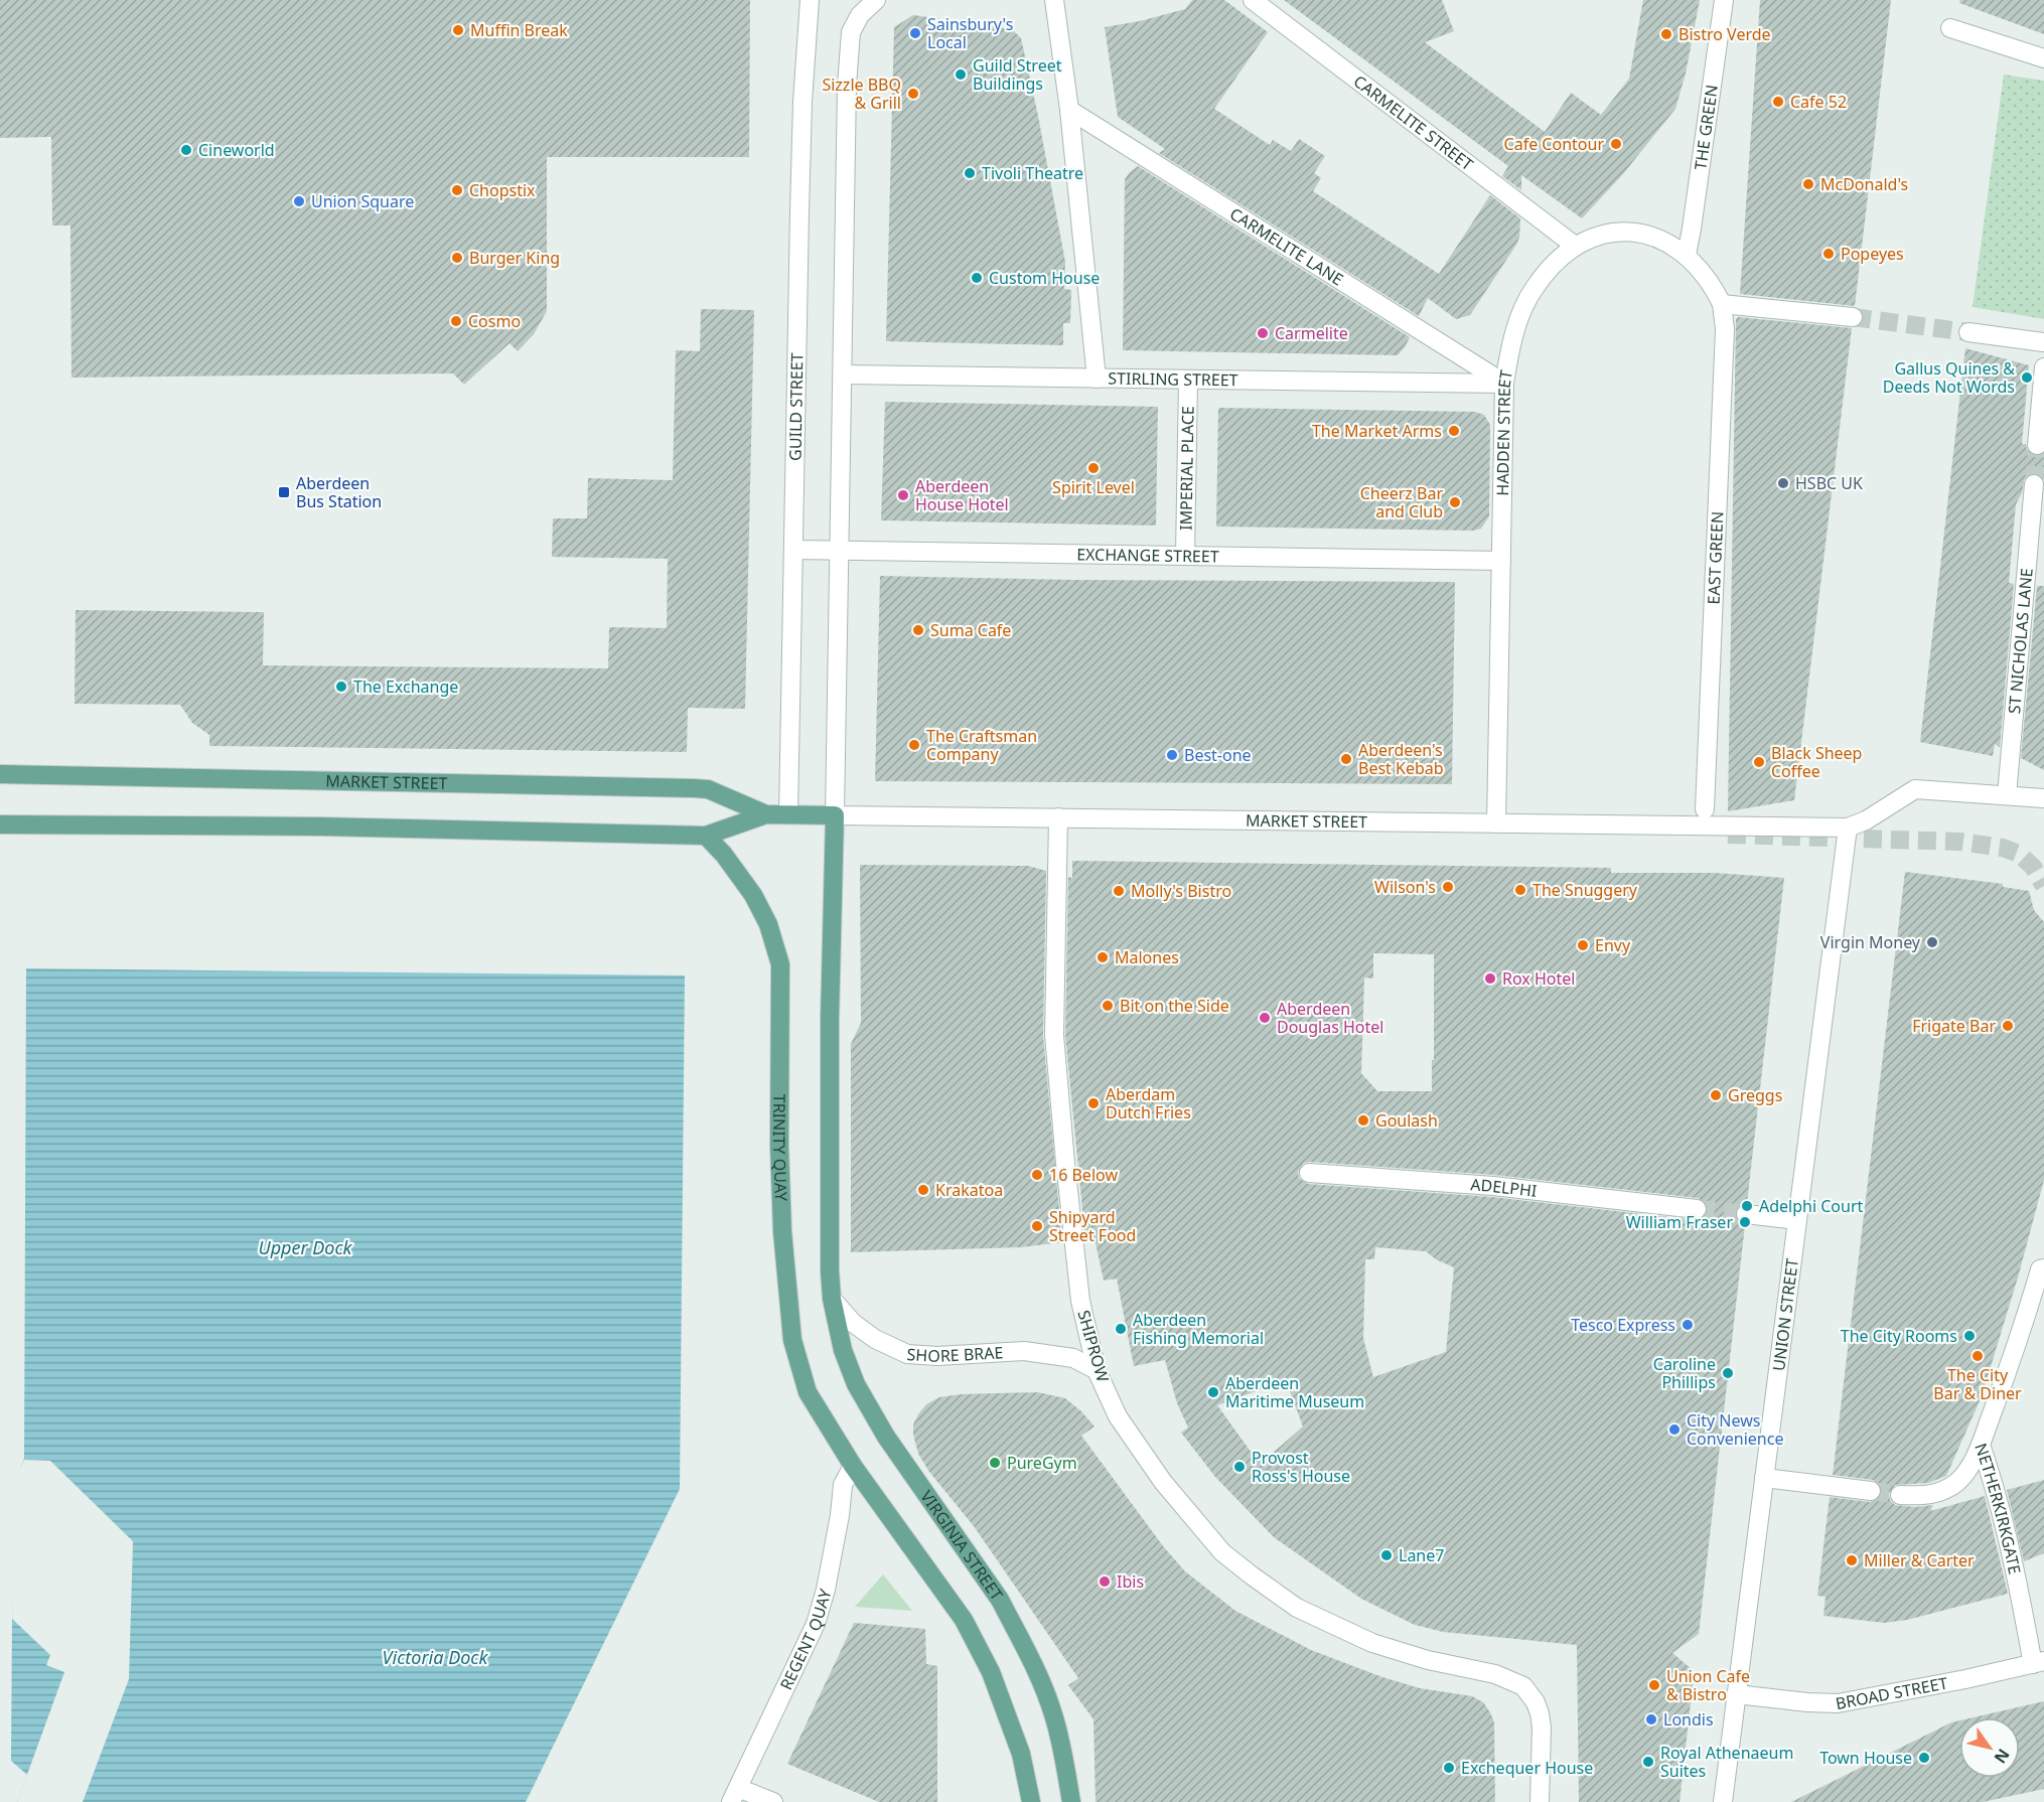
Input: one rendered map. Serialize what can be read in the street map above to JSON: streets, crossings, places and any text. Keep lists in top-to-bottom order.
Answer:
{
  "streets": {
    "main road": ["MARKET STREET", "TRINITY QUAY", "VIRGINIA STREET"],
    "street": [
      "CARMELITE STREET",
      "THE GREEN",
      "CARMELITE LANE",
      "STIRLING STREET",
      "GUILD STREET",
      "HADDEN STREET",
      "IMPERIAL PLACE",
      "EXCHANGE STREET",
      "EAST GREEN",
      "ST NICHOLAS LANE",
      "ADELPHI",
      "UNION STREET",
      "SHIPROW",
      "SHORE BRAE",
      "NETHERKIRKGATE",
      "REGENT QUAY",
      "BROAD STREET"
    ]
  },
  "crossings": [
    ["CARMELITE STREET", "HADDEN STREET"],
    ["THE GREEN", "HADDEN STREET"],
    ["CARMELITE LANE", "STIRLING STREET"],
    ["CARMELITE LANE", "HADDEN STREET"],
    ["STIRLING STREET", "HADDEN STREET"],
    ["STIRLING STREET", "IMPERIAL PLACE"],
    ["GUILD STREET", "EXCHANGE STREET"],
    ["GUILD STREET", "MARKET STREET"],
    ["HADDEN STREET", "EXCHANGE STREET"],
    ["HADDEN STREET", "EAST GREEN"],
    ["HADDEN STREET", "MARKET STREET"],
    ["IMPERIAL PLACE", "EXCHANGE STREET"],
    ["MARKET STREET", "TRINITY QUAY"],
    ["MARKET STREET", "UNION STREET"],
    ["MARKET STREET", "SHIPROW"],
    ["TRINITY QUAY", "REGENT QUAY"],
    ["UNION STREET", "BROAD STREET"],
    ["SHIPROW", "SHORE BRAE"],
    ["SHORE BRAE", "VIRGINIA STREET"],
    ["NETHERKIRKGATE", "BROAD STREET"]
  ],
  "water": ["Upper Dock", "Victoria Dock"],
  "places": {
    "other": [
      "Muffin Break",
      "Sainsbury's Local",
      "Bistro Verde",
      "Guild Street Buildings",
      "Sizzle BBQ & Grill",
      "Cafe 52",
      "Cafe Contour",
      "Cineworld",
      "Tivoli Theatre",
      "McDonald's",
      "Chopstix",
      "Union Square",
      "Popeyes",
      "Burger King",
      "Custom House",
      "Cosmo",
      "Carmelite",
      "Gallus Quines & Deeds Not Words",
      "The Market Arms",
      "Spirit Level",
      "HSBC UK",
      "Aberdeen House Hotel",
      "Cheerz Bar and Club",
      "Suma Cafe",
      "The Exchange",
      "The Craftsman Company",
      "Best-one",
      "Aberdeen's Best Kebab",
      "Black Sheep Coffee",
      "Wilson's",
      "The Snuggery",
      "Molly's Bistro",
      "Virgin Money",
      "Envy",
      "Malones",
      "Rox Hotel",
      "Bit on the Side",
      "Aberdeen Douglas Hotel",
      "Frigate Bar",
      "Greggs",
      "Aberdam Dutch Fries",
      "Goulash",
      "16 Below",
      "Krakatoa",
      "Adelphi Court",
      "William Fraser",
      "Shipyard Street Food",
      "Tesco Express",
      "Aberdeen Fishing Memorial",
      "The City Rooms",
      "The City Bar & Diner",
      "Caroline Phillips",
      "Aberdeen Maritime Museum",
      "City News Convenience",
      "PureGym",
      "Provost Ross's House",
      "Lane7",
      "Miller & Carter",
      "Ibis",
      "Union Cafe & Bistro",
      "Londis",
      "Town House",
      "Royal Athenaeum Suites",
      "Exchequer House"
    ],
    "transit": ["Aberdeen Bus Station"]
  },
  "north": "bottom right"
}
